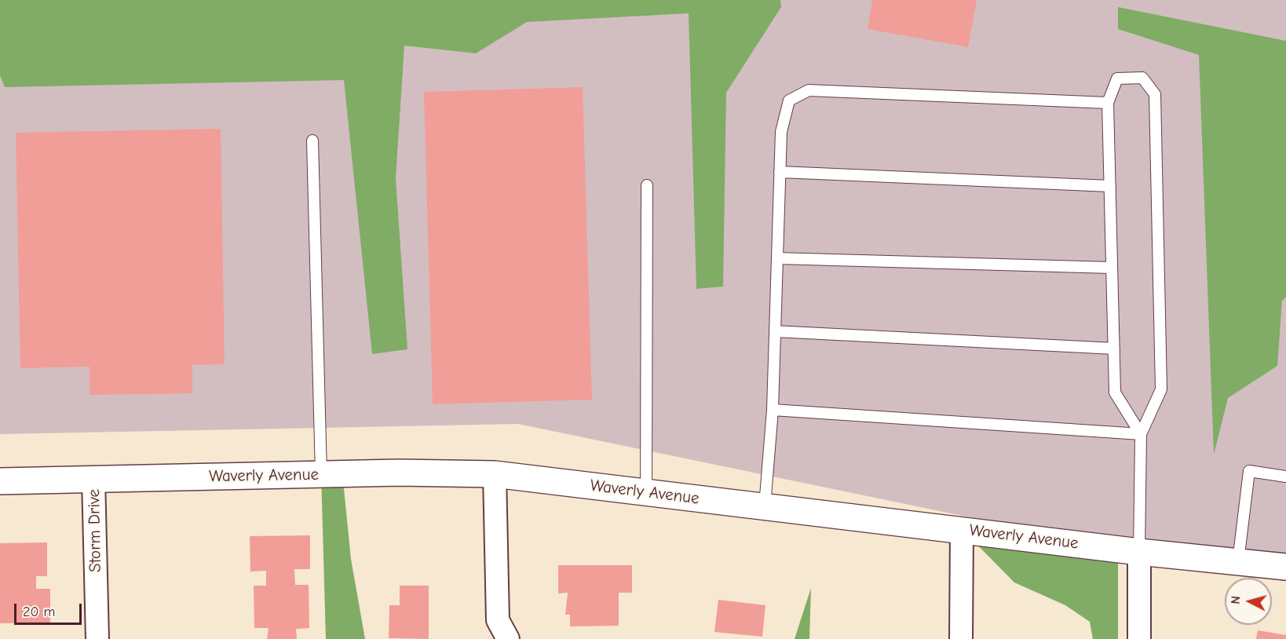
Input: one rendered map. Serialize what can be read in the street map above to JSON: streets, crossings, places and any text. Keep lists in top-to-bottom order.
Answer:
{
  "streets": {
    "street": ["Waverly Avenue", "Storm Drive"]
  },
  "crossings": [
    ["Waverly Avenue", "Storm Drive"]
  ],
  "scale_bar": "20 m",
  "north": "left"
}
